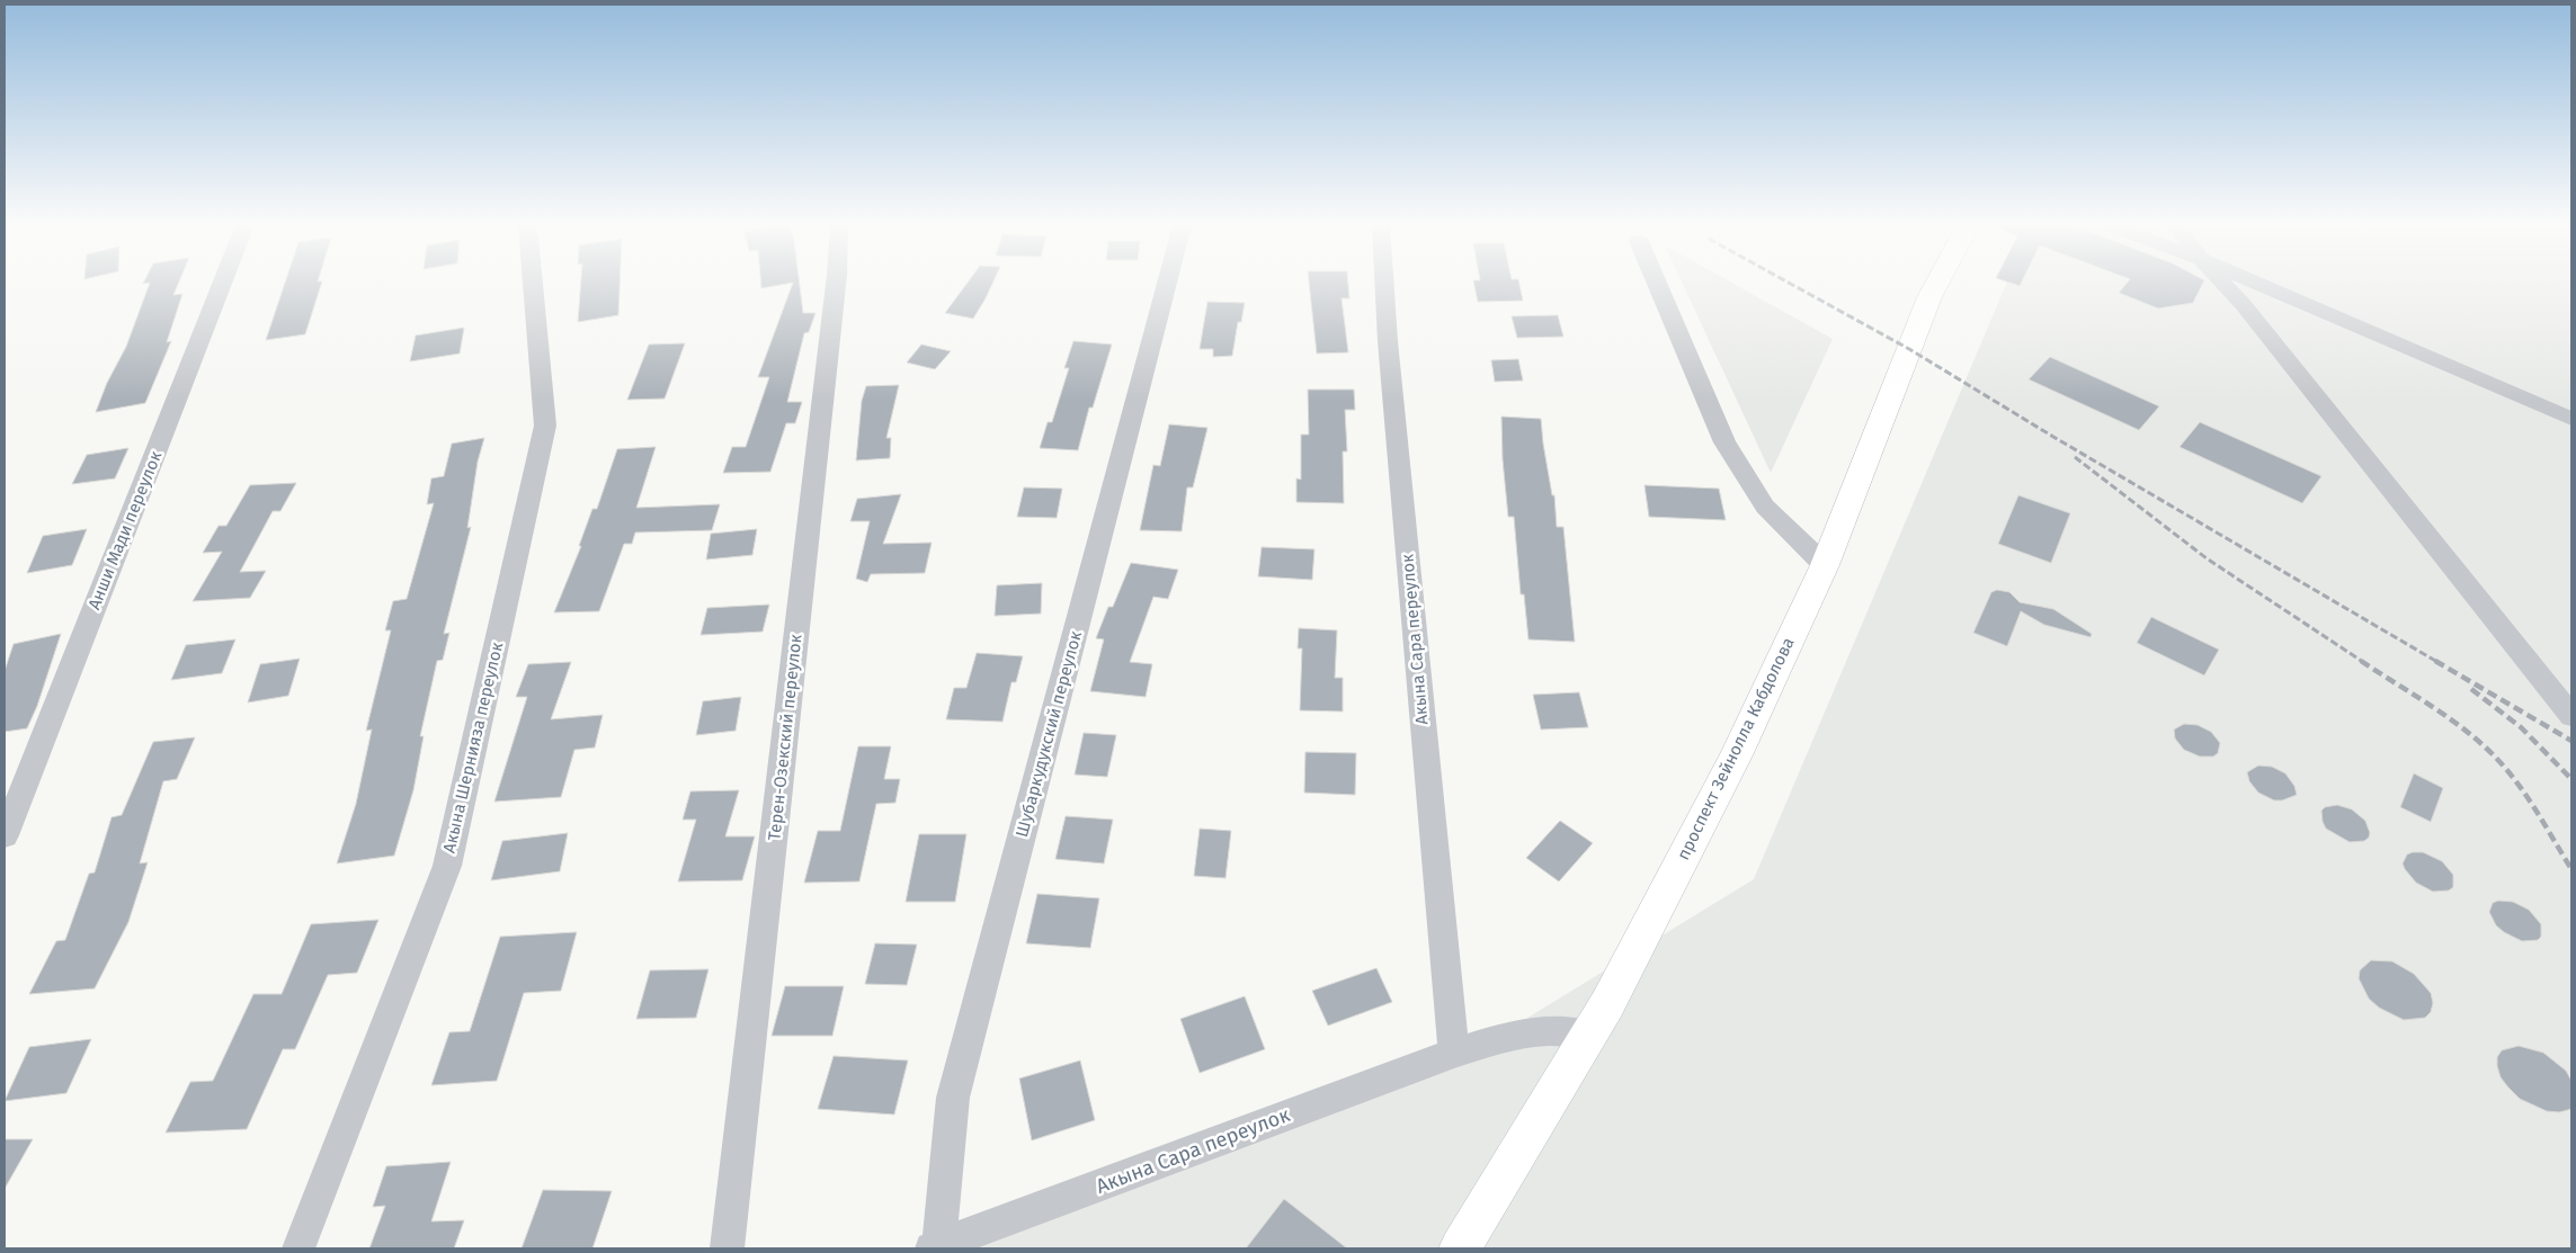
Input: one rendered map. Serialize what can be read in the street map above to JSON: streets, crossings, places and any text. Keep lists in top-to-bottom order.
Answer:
{
  "streets": {
    "main road": ["проспект Зейнолла Кабдолова"],
    "street": [
      "Анши Мади переулок",
      "Акына Сара переулок",
      "Шубаркудукский переулок",
      "Терен-Озекский переулок",
      "Акына Шернияза переулок"
    ]
  },
  "crossings": [
    ["Акына Сара переулок", "Шубаркудукский переулок"],
    ["Акына Сара переулок", "проспект Зейнолла Кабдолова"]
  ]
}
